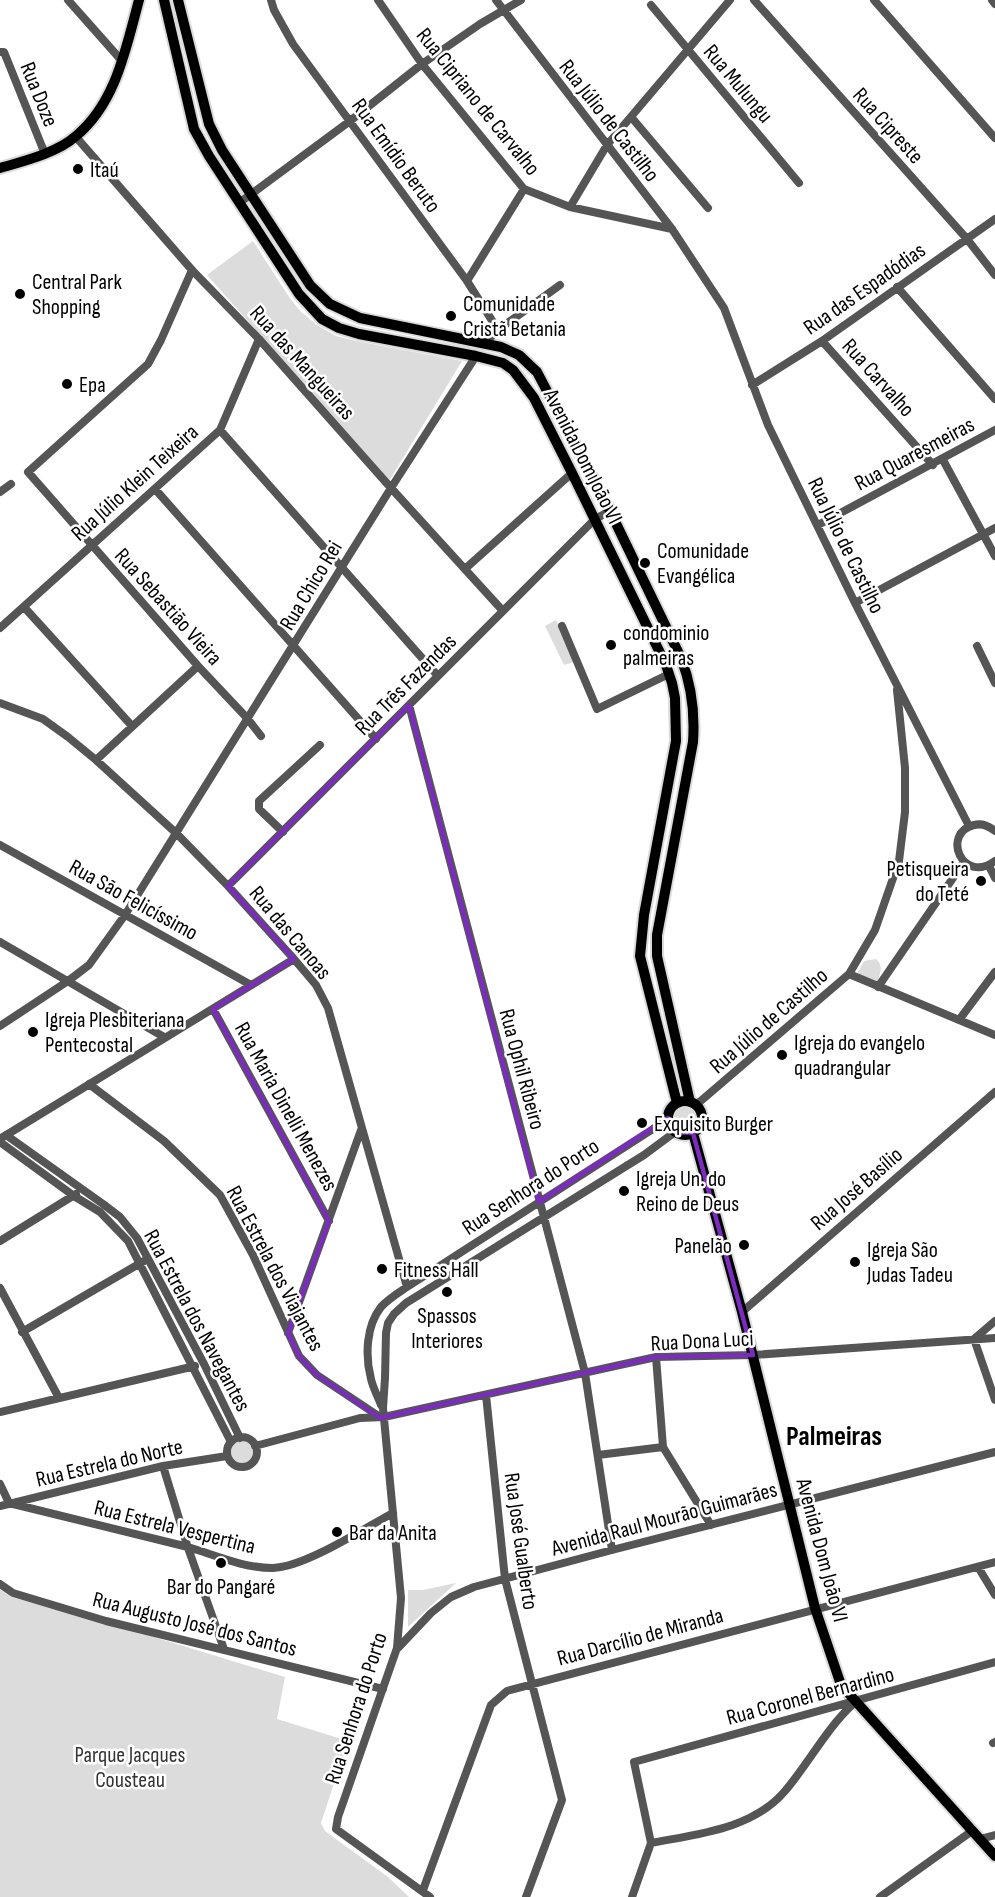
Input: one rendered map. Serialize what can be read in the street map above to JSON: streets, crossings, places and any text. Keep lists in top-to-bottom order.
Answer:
{
  "streets": {
    "main road": ["Avenida Dom João VI"],
    "street": [
      "Rua Mulungu",
      "Rua Doze",
      "Rua Cipriano de Carvalho",
      "Rua Júlio de Castilho",
      "Rua Cipreste",
      "Rua Emídio Beruto",
      "Rua das Espadódias",
      "Rua das Mangueiras",
      "Rua Carvalho",
      "Rua Quaresmeiras",
      "Rua Júlio Klein Teixeira",
      "Rua Chico Rei",
      "Rua Sebastião Vieira",
      "Rua Três Fazendas",
      "Rua São Felicíssimo",
      "Rua das Canoas",
      "Rua Ophil Ribeiro",
      "Rua Maria Dinelli Menezes",
      "Rua Senhora do Porto",
      "Rua José Basílio",
      "Rua Estrela dos Viajantes",
      "Rua Estrela dos Navegantes",
      "Rua Dona Luci",
      "Rua Estrela do Norte",
      "Avenida Raul Mourão Guimarães",
      "Rua Estrela Vespertina",
      "Rua José Gualberto",
      "Rua Augusto José dos Santos",
      "Rua Darcílio de Miranda",
      "Rua Coronel Bernardino"
    ]
  },
  "crossings": [
    ["Rua Cipriano de Carvalho", "Rua Júlio de Castilho"],
    ["Rua Júlio de Castilho", "Rua das Espadódias"],
    ["Rua Júlio de Castilho", "Rua Quaresmeiras"],
    ["Rua Júlio de Castilho", "Avenida Dom João VI"],
    ["Rua Júlio de Castilho", "Rua Senhora do Porto"],
    ["Rua Cipreste", "Rua das Espadódias"],
    ["Rua das Espadódias", "Rua Carvalho"],
    ["Rua das Mangueiras", "Rua Júlio Klein Teixeira"],
    ["Rua das Mangueiras", "Rua Chico Rei"],
    ["Rua das Mangueiras", "Rua Sebastião Vieira"],
    ["Rua das Mangueiras", "Rua Três Fazendas"],
    ["Rua Carvalho", "Rua Quaresmeiras"],
    ["Avenida Dom João VI", "Rua Chico Rei"],
    ["Avenida Dom João VI", "Rua Três Fazendas"],
    ["Avenida Dom João VI", "Rua Senhora do Porto"],
    ["Avenida Dom João VI", "Rua José Basílio"],
    ["Avenida Dom João VI", "Rua Dona Luci"],
    ["Avenida Dom João VI", "Avenida Raul Mourão Guimarães"],
    ["Avenida Dom João VI", "Rua Darcílio de Miranda"],
    ["Avenida Dom João VI", "Rua Coronel Bernardino"],
    ["Rua Júlio Klein Teixeira", "Rua Sebastião Vieira"],
    ["Rua Chico Rei", "Rua Sebastião Vieira"],
    ["Rua Chico Rei", "Rua São Felicíssimo"],
    ["Rua Chico Rei", "Rua das Canoas"],
    ["Rua Três Fazendas", "Rua das Canoas"],
    ["Rua Três Fazendas", "Rua Ophil Ribeiro"],
    ["Rua das Canoas", "Rua Senhora do Porto"],
    ["Rua Ophil Ribeiro", "Rua Senhora do Porto"],
    ["Rua Ophil Ribeiro", "Rua Dona Luci"],
    ["Rua Ophil Ribeiro", "Avenida Raul Mourão Guimarães"],
    ["Rua Senhora do Porto", "Rua Estrela dos Viajantes"],
    ["Rua Senhora do Porto", "Rua Dona Luci"],
    ["Rua Senhora do Porto", "Avenida Raul Mourão Guimarães"],
    ["Rua Senhora do Porto", "Rua Estrela Vespertina"],
    ["Rua Senhora do Porto", "Rua Augusto José dos Santos"],
    ["Rua Senhora do Porto", "Rua Darcílio de Miranda"],
    ["Rua Estrela dos Viajantes", "Rua Dona Luci"],
    ["Rua Estrela dos Navegantes", "Rua Estrela do Norte"],
    ["Rua Dona Luci", "Rua José Gualberto"],
    ["Rua Estrela do Norte", "Rua Estrela Vespertina"],
    ["Avenida Raul Mourão Guimarães", "Rua José Gualberto"],
    ["Rua José Gualberto", "Rua Darcílio de Miranda"]
  ],
  "districts": ["Palmeiras"],
  "parks": ["Parque Jacques Cousteau"],
  "places": [
    "Itaú",
    "Central Park Shopping",
    "Comunidade Cristã Betania",
    "Epa",
    "Comunidade Evangélica",
    "condominio palmeiras",
    "Petisqueira do Teté",
    "Igreja Plesbiteriana Pentecostal",
    "Igreja do evangelo quadrangular",
    "Exquisito Burger",
    "Igreja Un. do Reino de Deus",
    "Panelão",
    "Igreja São Judas Tadeu",
    "Fitness Hall",
    "Spassos Interiores",
    "Bar da Anita",
    "Bar do Pangaré"
  ]
}
